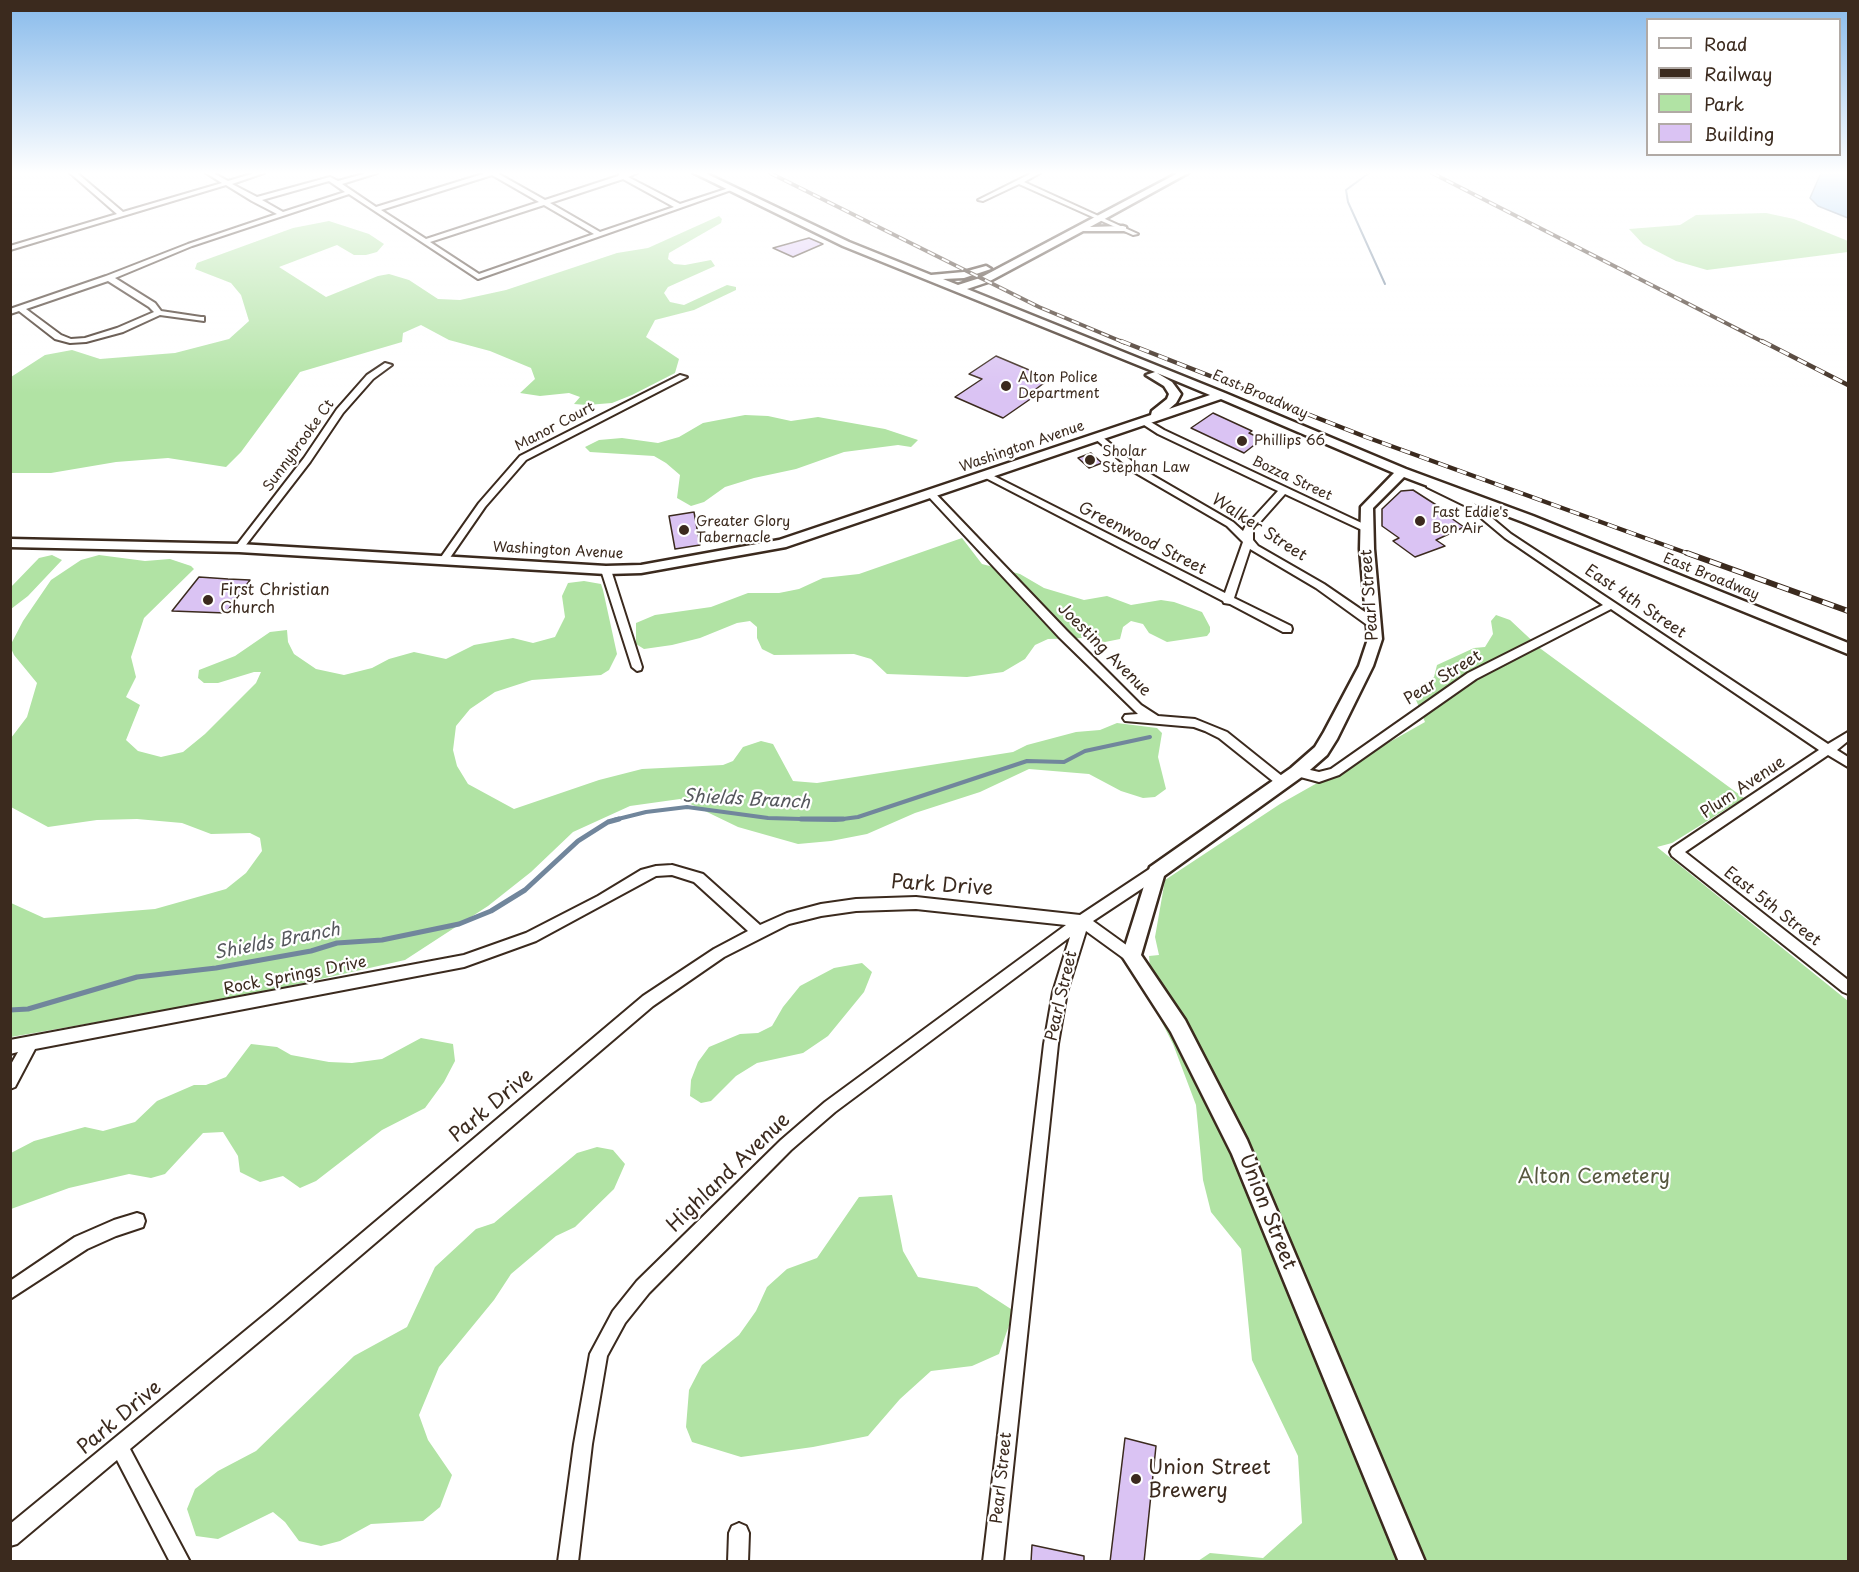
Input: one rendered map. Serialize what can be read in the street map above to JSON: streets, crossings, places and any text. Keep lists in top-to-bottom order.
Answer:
{
  "streets": {
    "main road": [
      "East Broadway",
      "Washington Avenue",
      "Pearl Street",
      "Union Street"
    ],
    "street": [
      "Manor Court",
      "Sunnybrooke Ct",
      "Bozza Street",
      "Walker Street",
      "Greenwood Street",
      "East 4th Street",
      "Joesting Avenue",
      "Pear Street",
      "Plum Avenue",
      "Park Drive",
      "East 5th Street",
      "Rock Springs Drive",
      "Highland Avenue"
    ]
  },
  "crossings": [
    ["East Broadway", "Washington Avenue"],
    ["East Broadway", "Pearl Street"],
    ["East Broadway", "East 4th Street"],
    ["Manor Court", "Washington Avenue"],
    ["Sunnybrooke Ct", "Washington Avenue"],
    ["Washington Avenue", "Bozza Street"],
    ["Washington Avenue", "Walker Street"],
    ["Washington Avenue", "Greenwood Street"],
    ["Washington Avenue", "Joesting Avenue"],
    ["Bozza Street", "Pearl Street"],
    ["Walker Street", "Pearl Street"],
    ["Pearl Street", "East 4th Street"],
    ["Pearl Street", "Joesting Avenue"],
    ["Pearl Street", "Pear Street"],
    ["Pearl Street", "Park Drive"],
    ["Pearl Street", "Highland Avenue"],
    ["East 4th Street", "Pear Street"],
    ["East 4th Street", "Plum Avenue"],
    ["Plum Avenue", "East 5th Street"],
    ["Park Drive", "Rock Springs Drive"],
    ["Park Drive", "Highland Avenue"]
  ],
  "water": ["Shields Branch"],
  "parks": ["Alton Cemetery"],
  "places": [
    "Alton Police Department",
    "Phillips 66",
    "Sholar Stephan Law",
    "Fast Eddie's Bon Air",
    "Greater Glory Tabernacle",
    "First Christian Church",
    "Union Street Brewery"
  ],
  "legend": [
    "Road",
    "Railway",
    "Park",
    "Building"
  ]
}
